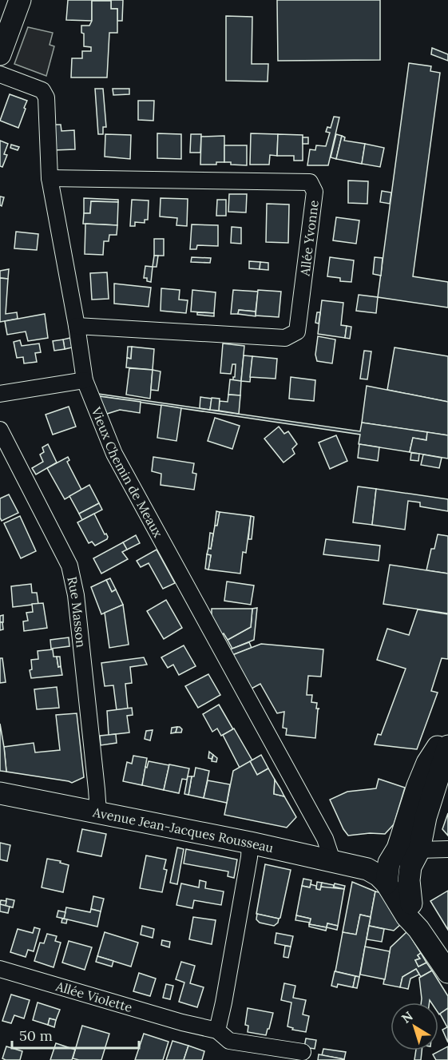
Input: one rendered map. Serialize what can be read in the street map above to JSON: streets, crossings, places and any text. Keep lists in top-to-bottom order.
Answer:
{
  "streets": {
    "street": [
      "Allée Yvonne",
      "Vieux Chemin de Meaux",
      "Rue Masson",
      "Avenue Jean-Jacques Rousseau",
      "Allée Violette"
    ]
  },
  "crossings": [
    ["Allée Yvonne", "Vieux Chemin de Meaux"],
    ["Vieux Chemin de Meaux", "Avenue Jean-Jacques Rousseau"],
    ["Rue Masson", "Avenue Jean-Jacques Rousseau"]
  ],
  "scale_bar": "50 m",
  "north": "top left"
}
